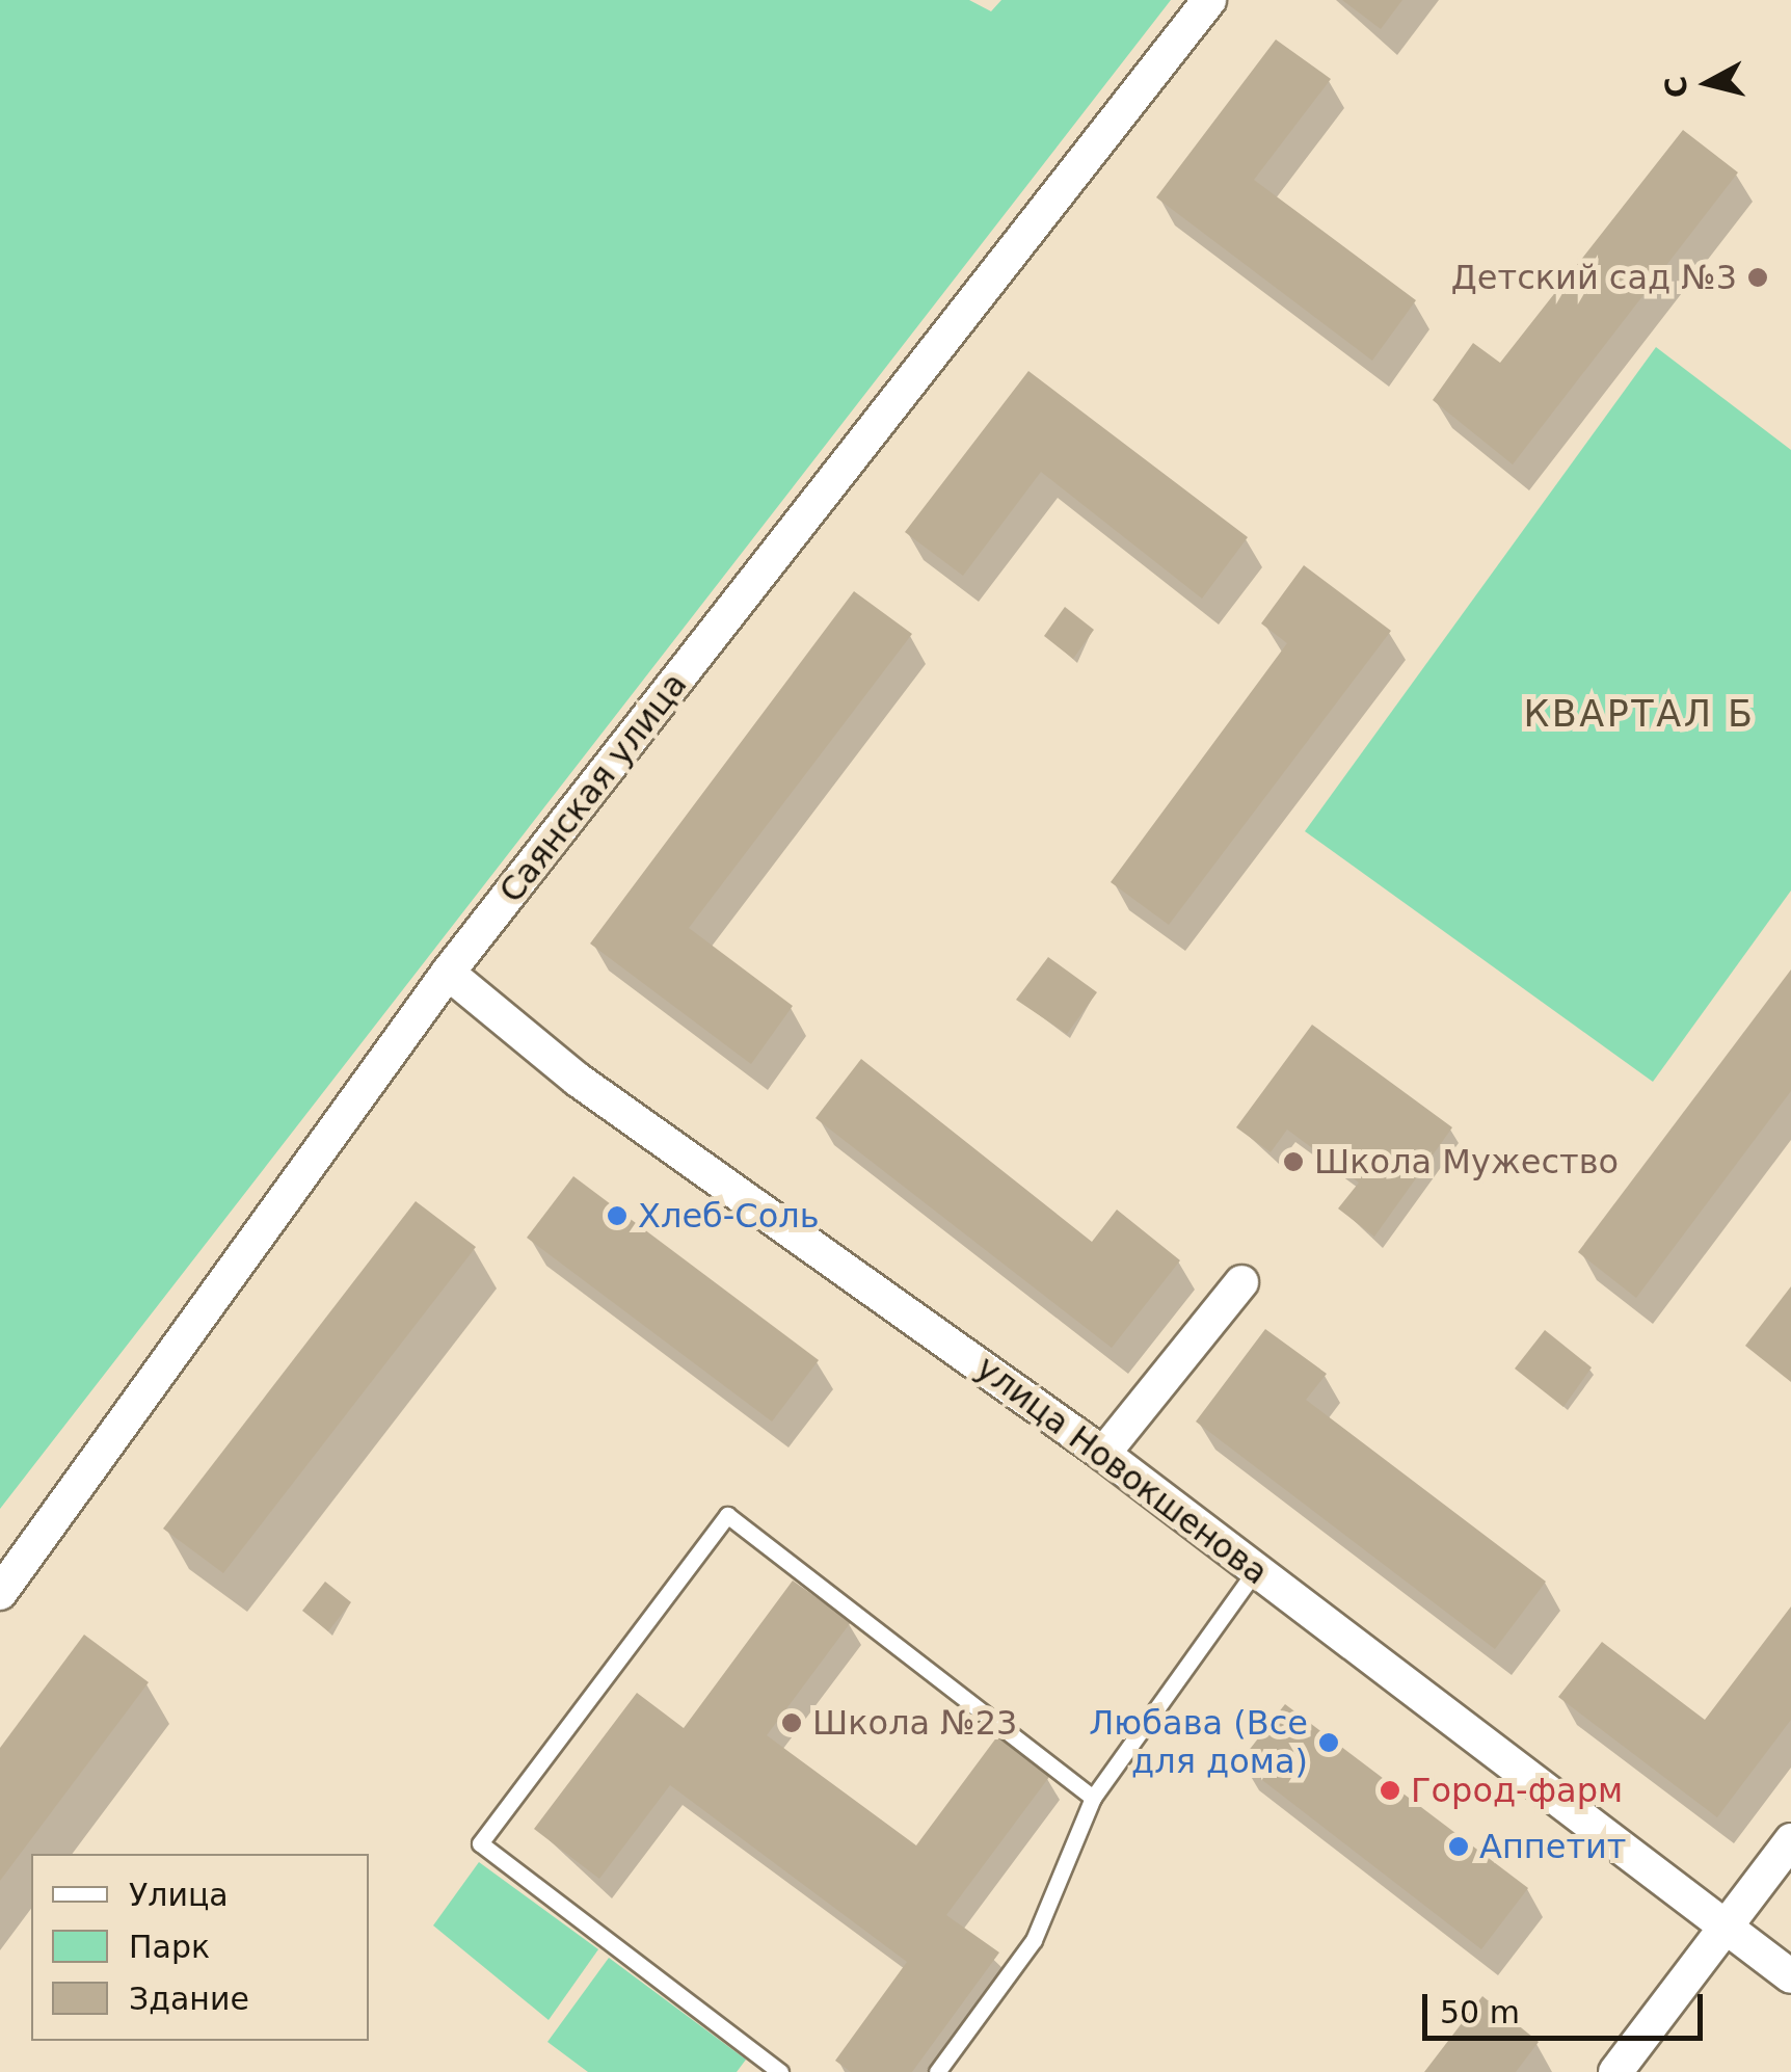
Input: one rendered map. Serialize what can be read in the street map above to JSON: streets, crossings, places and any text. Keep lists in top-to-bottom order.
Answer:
{
  "streets": {
    "street": ["Саянская улица", "улица Новокшенова"]
  },
  "crossings": [
    ["Саянская улица", "улица Новокшенова"]
  ],
  "districts": ["КВАРТАЛ Б"],
  "places": [
    "Детский сад №3",
    "Школа Мужество",
    "Хлеб-Соль",
    "Школа №23",
    "Любава (Все для дома)",
    "Город-фарм",
    "Аппетит"
  ],
  "legend": ["Улица", "Парк", "Здание"],
  "scale_bar": "50 m",
  "north": "left"
}
